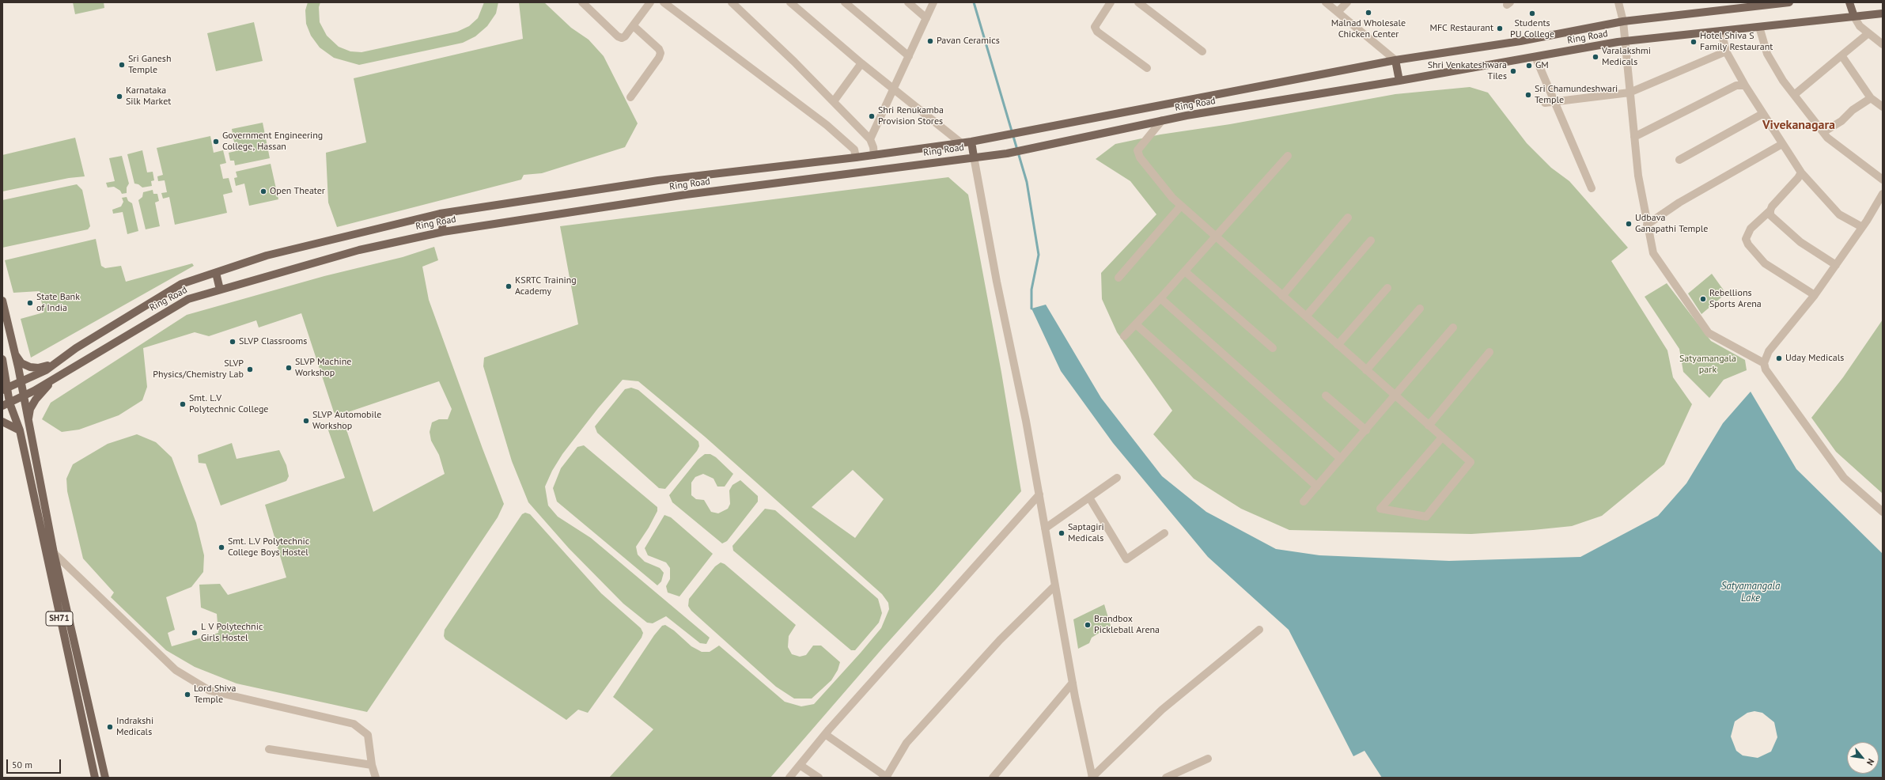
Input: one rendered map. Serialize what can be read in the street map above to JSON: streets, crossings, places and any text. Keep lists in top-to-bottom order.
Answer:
{
  "streets": {
    "main road": ["Ring Road", "SH71"]
  },
  "crossings": [
    ["Ring Road", "SH71"]
  ],
  "districts": ["Vivekanagara"],
  "water": ["Satyamangala Lake"],
  "parks": ["Satyamangala park"],
  "places": [
    "Malnad Wholesale Chicken Center",
    "Students PU College",
    "MFC Restaurant",
    "Pavan Ceramics",
    "Hotel Shiva S Family Restaurant",
    "Varalakshmi Medicals",
    "Sri Ganesh Temple",
    "GM",
    "Shri Venkateshwara Tiles",
    "Sri Chamundeshwari Temple",
    "Karnataka Silk Market",
    "Shri Renukamba Provision Stores",
    "Government Engineering College, Hassan",
    "Open Theater",
    "Udbava Ganapathi Temple",
    "KSRTC Training Academy",
    "Rebellions Sports Arena",
    "State Bank of India",
    "SLVP Classrooms",
    "Uday Medicals",
    "SLVP Machine Workshop",
    "SLVP Physics/Chemistry Lab",
    "Smt. L.V Polytechnic College",
    "SLVP Automobile Workshop",
    "Saptagiri Medicals",
    "Smt. L.V Polytechnic College Boys Hostel",
    "Brandbox Pickleball Arena",
    "L V Polytechnic Girls Hostel",
    "Lord Shiva Temple",
    "Indrakshi Medicals"
  ],
  "scale_bar": "50 m",
  "north": "bottom right"
}
